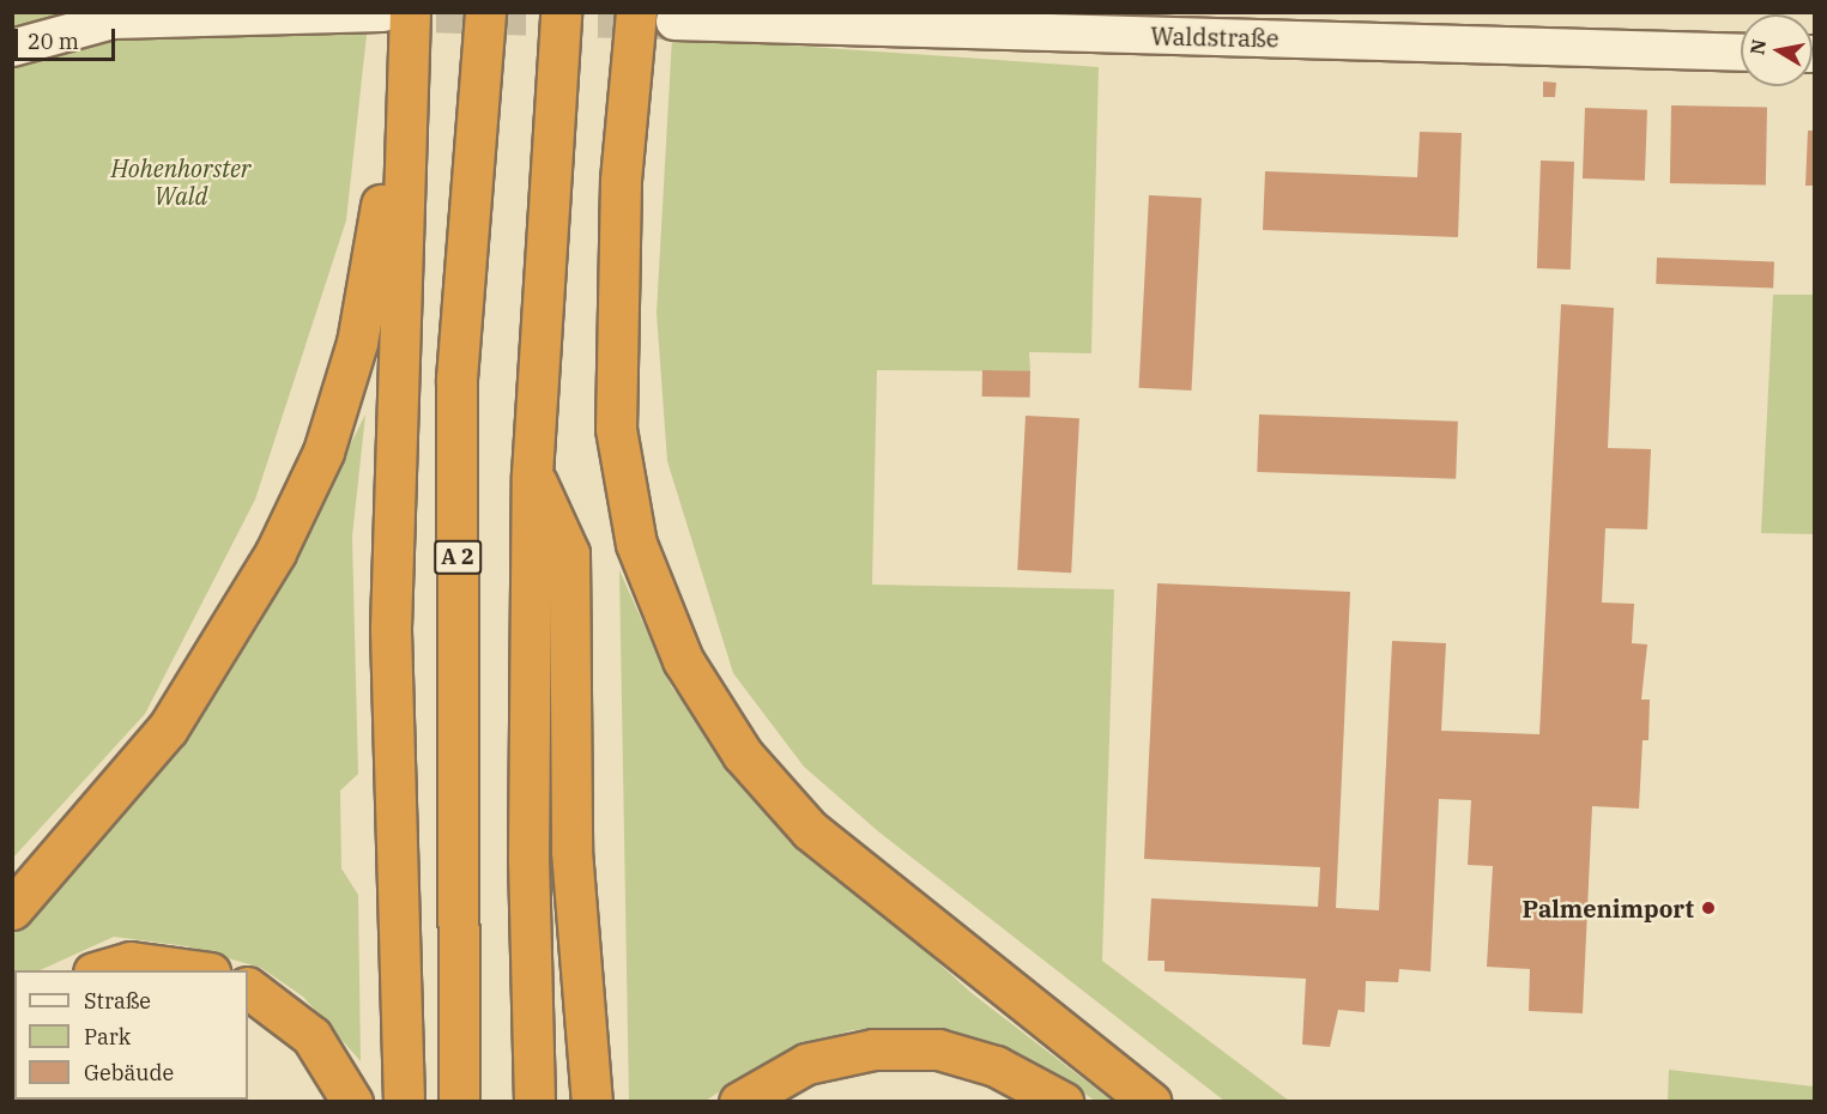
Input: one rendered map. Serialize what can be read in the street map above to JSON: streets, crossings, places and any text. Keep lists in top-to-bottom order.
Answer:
{
  "streets": {
    "highway": ["A 2"],
    "street": ["Waldstraße"]
  },
  "parks": ["Hohenhorster Wald"],
  "places": ["Palmenimport"],
  "legend": ["Straße", "Park", "Gebäude"],
  "scale_bar": "20 m",
  "north": "left"
}
